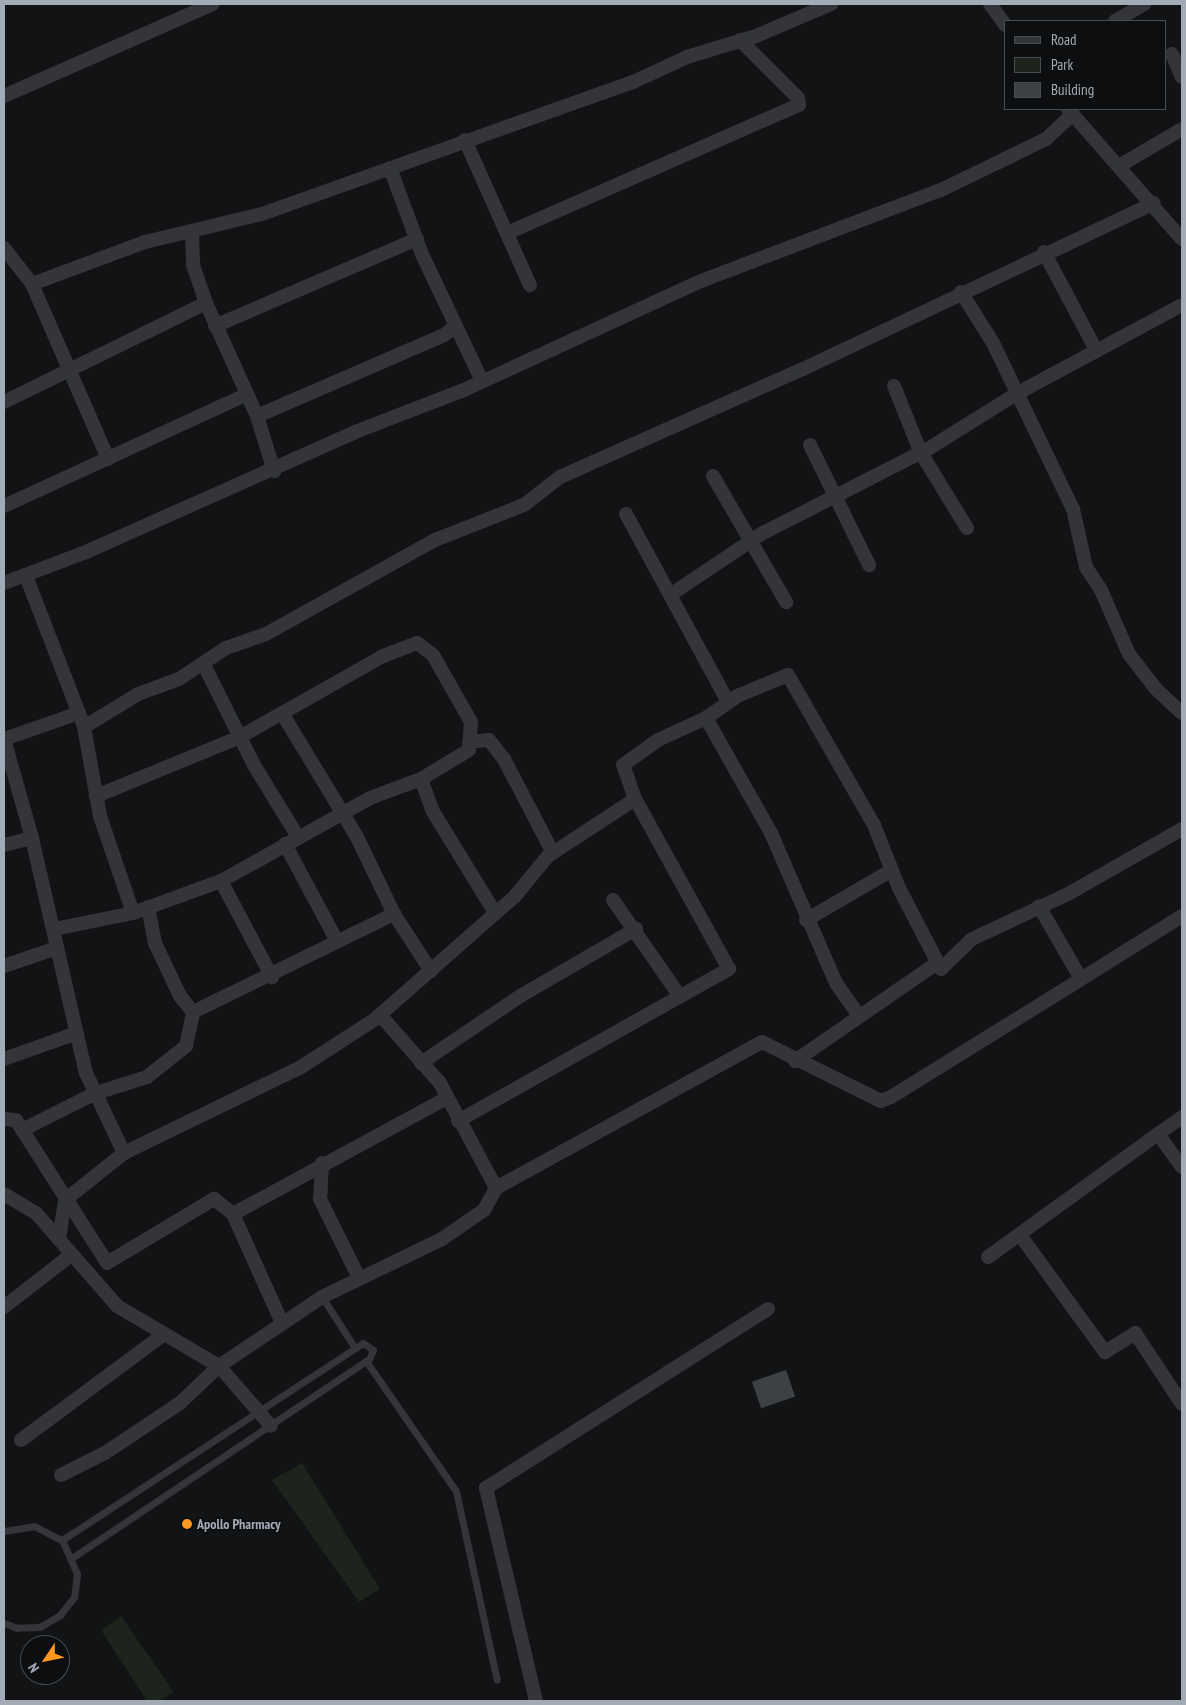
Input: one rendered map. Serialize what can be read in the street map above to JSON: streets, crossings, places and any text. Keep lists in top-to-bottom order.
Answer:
{
  "places": ["Apollo Pharmacy"],
  "legend": ["Road", "Park", "Building"],
  "north": "bottom left"
}
